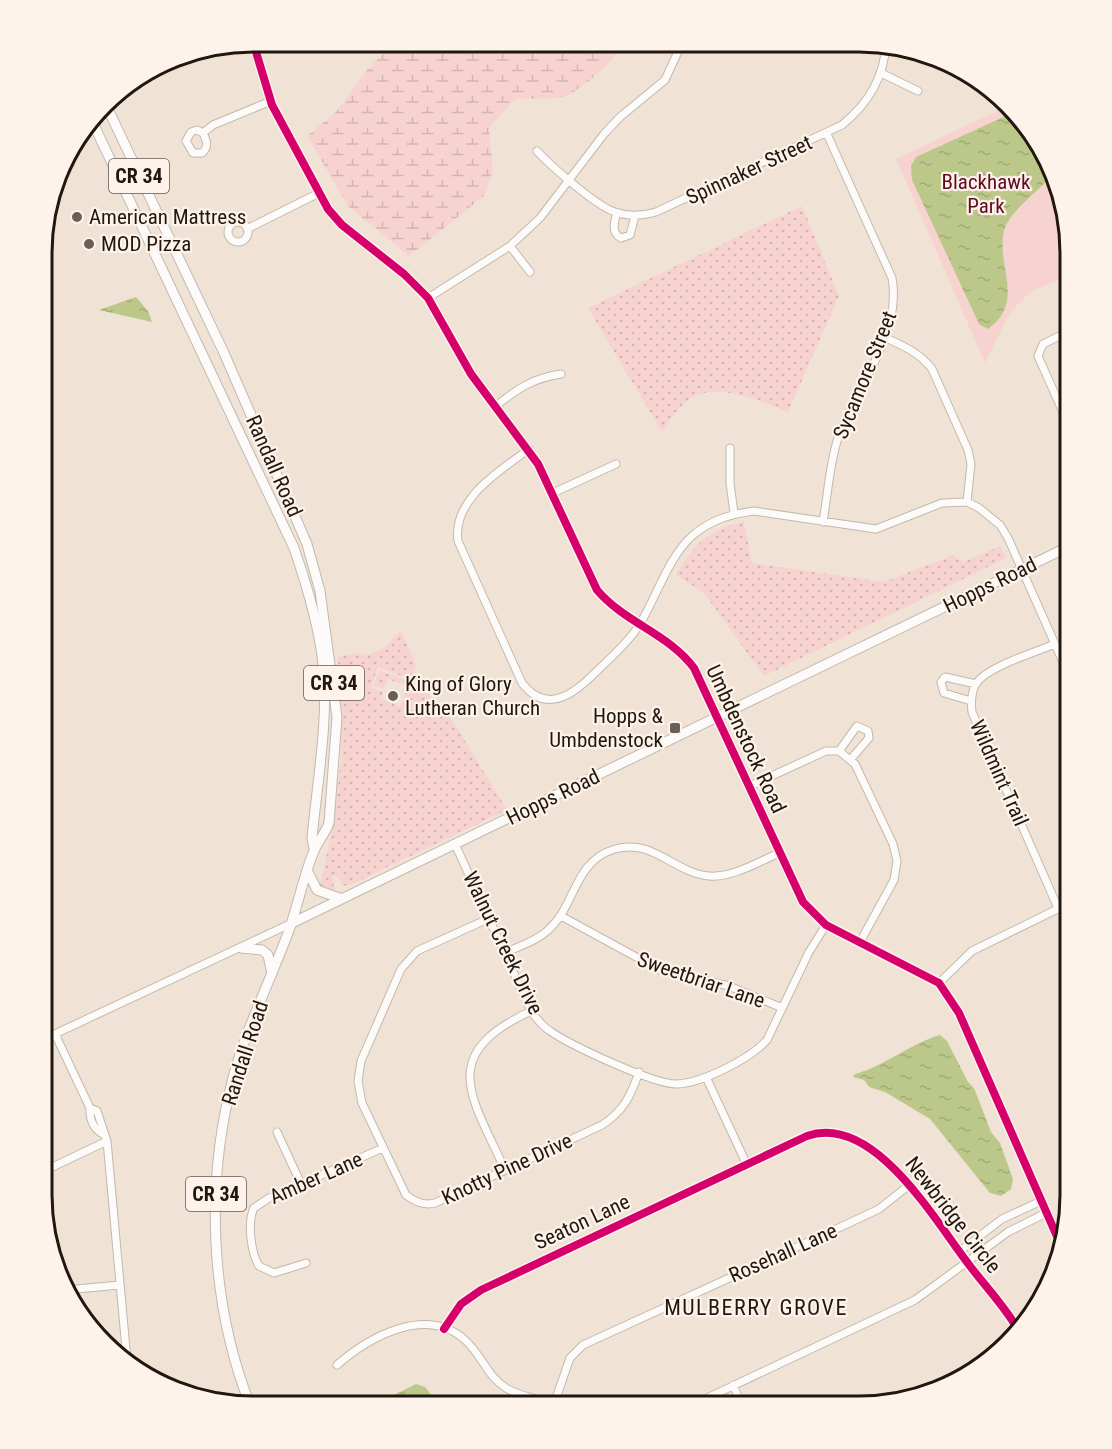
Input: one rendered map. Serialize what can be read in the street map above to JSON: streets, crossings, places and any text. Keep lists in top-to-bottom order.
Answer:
{
  "streets": {
    "main road": ["CR 34", "Randall Road", "Hopps Road"],
    "street": [
      "Spinnaker Street",
      "Sycamore Street",
      "Umbdenstock Road",
      "Wildmint Trail",
      "Walnut Creek Drive",
      "Sweetbriar Lane",
      "Knotty Pine Drive",
      "Amber Lane",
      "Newbridge Circle",
      "Seaton Lane",
      "Rosehall Lane"
    ]
  },
  "crossings": [
    ["Spinnaker Street", "Sycamore Street"],
    ["Randall Road", "Hopps Road"],
    ["Hopps Road", "Umbdenstock Road"],
    ["Hopps Road", "Walnut Creek Drive"],
    ["Umbdenstock Road", "Walnut Creek Drive"],
    ["Walnut Creek Drive", "Sweetbriar Lane"],
    ["Walnut Creek Drive", "Knotty Pine Drive"],
    ["Knotty Pine Drive", "Amber Lane"],
    ["Newbridge Circle", "Seaton Lane"],
    ["Newbridge Circle", "Rosehall Lane"]
  ],
  "districts": ["MULBERRY GROVE"],
  "parks": ["Blackhawk Park"],
  "places": {
    "other": ["American Mattress", "MOD Pizza", "King of Glory Lutheran Church"],
    "transit": ["Hopps & Umbdenstock"]
  }
}
